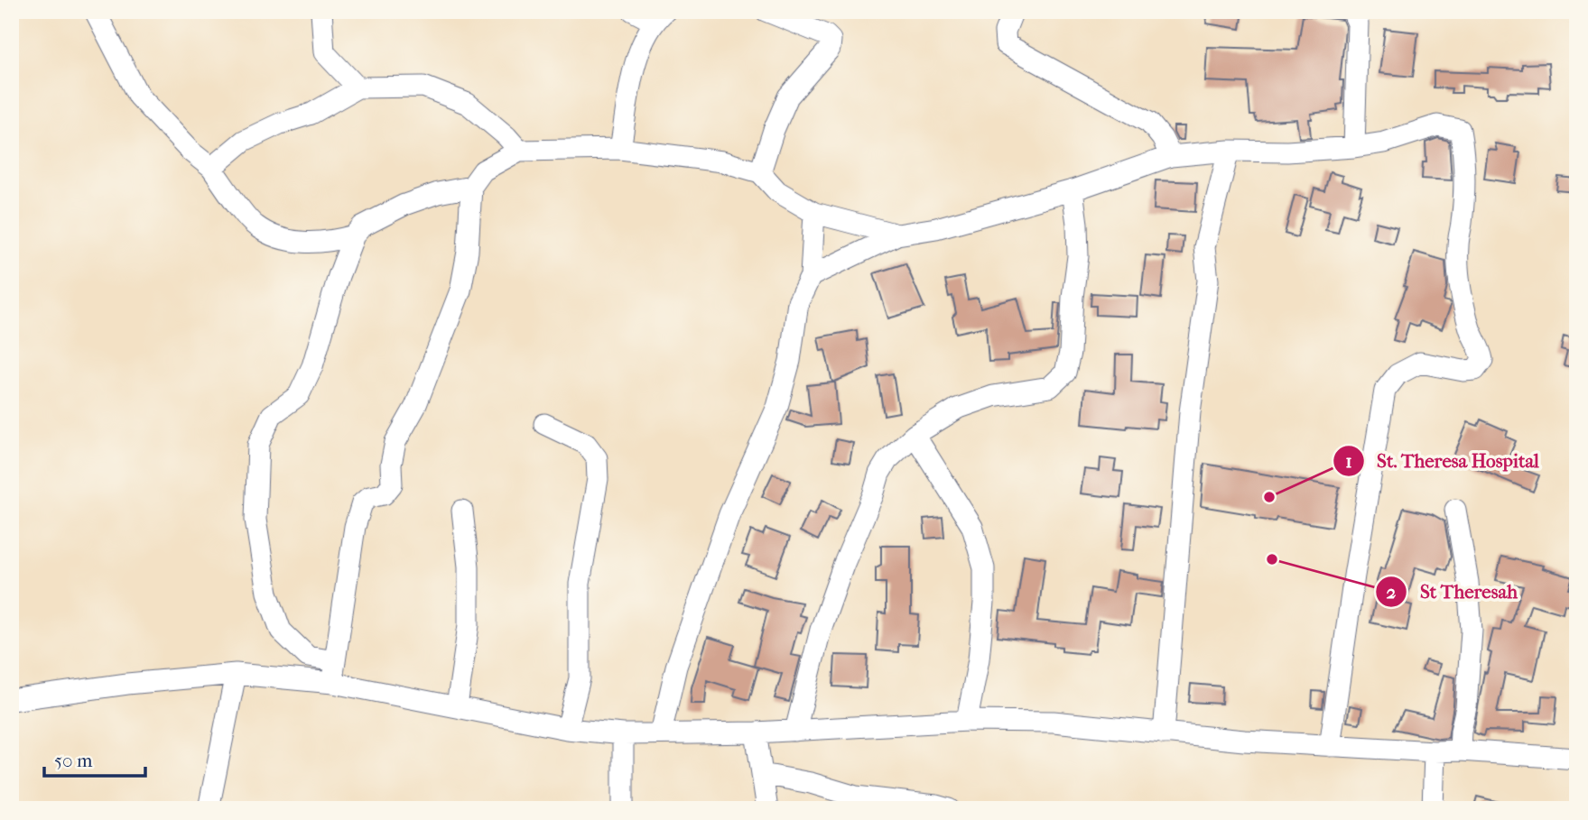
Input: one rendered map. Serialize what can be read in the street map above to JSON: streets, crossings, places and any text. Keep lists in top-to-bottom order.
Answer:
{
  "places": ["St. Theresa Hospital", "St Theresah"],
  "scale_bar": "50 m"
}
